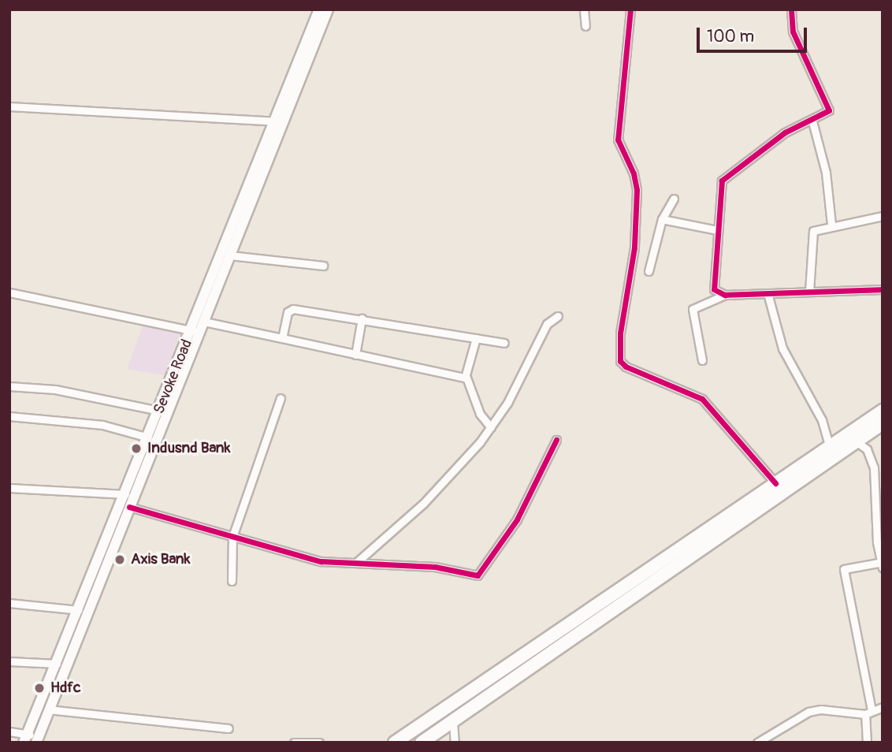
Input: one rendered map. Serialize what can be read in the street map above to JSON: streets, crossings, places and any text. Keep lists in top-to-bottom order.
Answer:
{
  "streets": {
    "main road": ["Sevoke Road"]
  },
  "places": ["Indusnd Bank", "Axis Bank", "Hdfc"],
  "scale_bar": "100 m"
}
